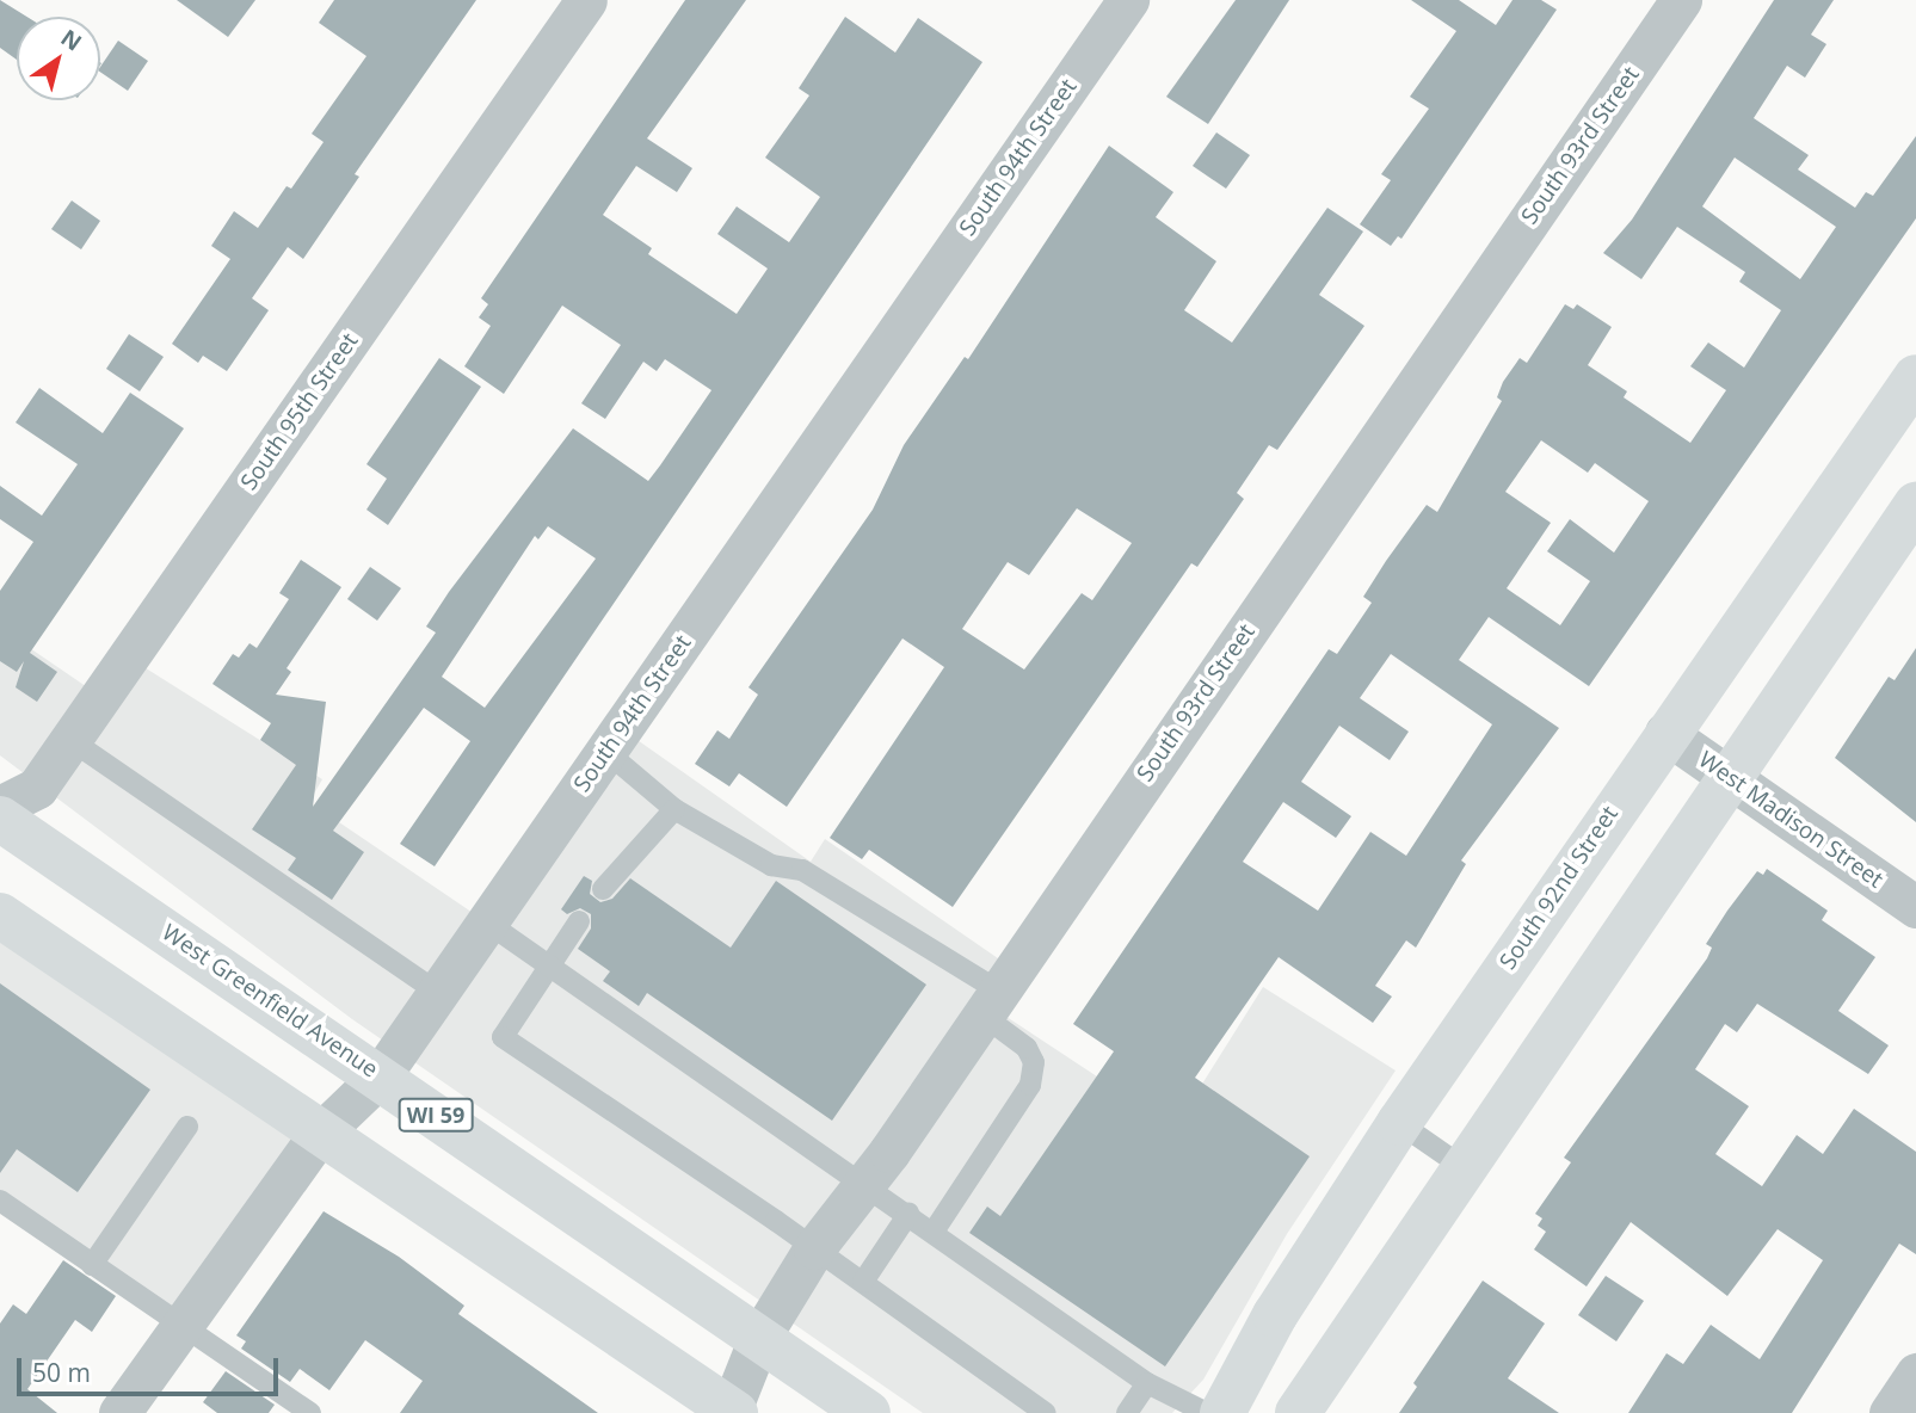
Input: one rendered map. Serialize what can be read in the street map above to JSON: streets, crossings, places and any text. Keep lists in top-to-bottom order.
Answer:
{
  "streets": {
    "street": [
      "South 93rd Street",
      "South 94th Street",
      "South 95th Street",
      "West Madison Street",
      "South 92nd Street",
      "West Greenfield Avenue",
      "WI 59"
    ]
  },
  "crossings": [
    ["South 93rd Street", "West Greenfield Avenue"],
    ["South 94th Street", "West Greenfield Avenue"],
    ["West Madison Street", "South 92nd Street"]
  ],
  "scale_bar": "50 m",
  "north": "top right"
}
